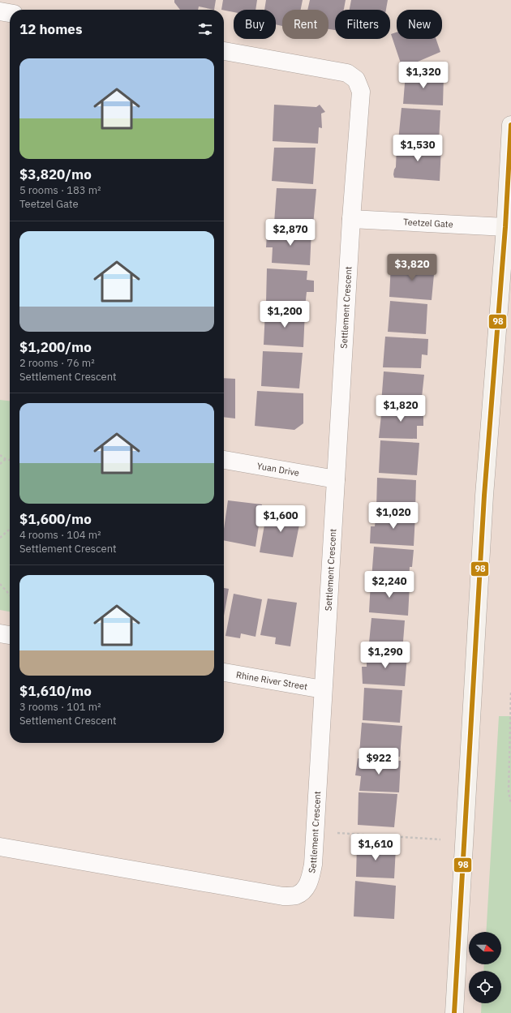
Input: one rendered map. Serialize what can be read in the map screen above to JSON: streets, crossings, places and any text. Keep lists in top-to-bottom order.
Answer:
{
  "streets": {
    "street": [
      "Teetzel Gate",
      "Settlement Crescent",
      "Yuan Drive",
      "Rhine River Street"
    ]
  },
  "crossings": [
    ["Teetzel Gate", "Settlement Crescent"],
    ["Settlement Crescent", "Yuan Drive"],
    ["Settlement Crescent", "Rhine River Street"]
  ],
  "lines": ["transit line 98"],
  "north": "right",
  "page": {
    "chip": [
      "Buy",
      "Rent",
      "Filters",
      "New"
    ],
    "heading": "12 homes",
    "list": [
      {
        "name": "$3,820/mo",
        "note": "5 rooms · 183 m² · Teetzel Gate"
      },
      {
        "name": "$1,200/mo",
        "note": "2 rooms · 76 m² · Settlement Crescent"
      },
      {
        "name": "$1,600/mo",
        "note": "4 rooms · 104 m² · Settlement Crescent"
      },
      {
        "name": "$1,610/mo",
        "note": "3 rooms · 101 m² · Settlement Crescent"
      }
    ],
    "price": [
      "$1,320",
      "$1,530",
      "$2,870",
      "$3,820",
      "$1,200",
      "$1,820",
      "$1,020",
      "$1,600",
      "$2,240",
      "$1,290",
      "$922",
      "$1,610"
    ]
  }
}
